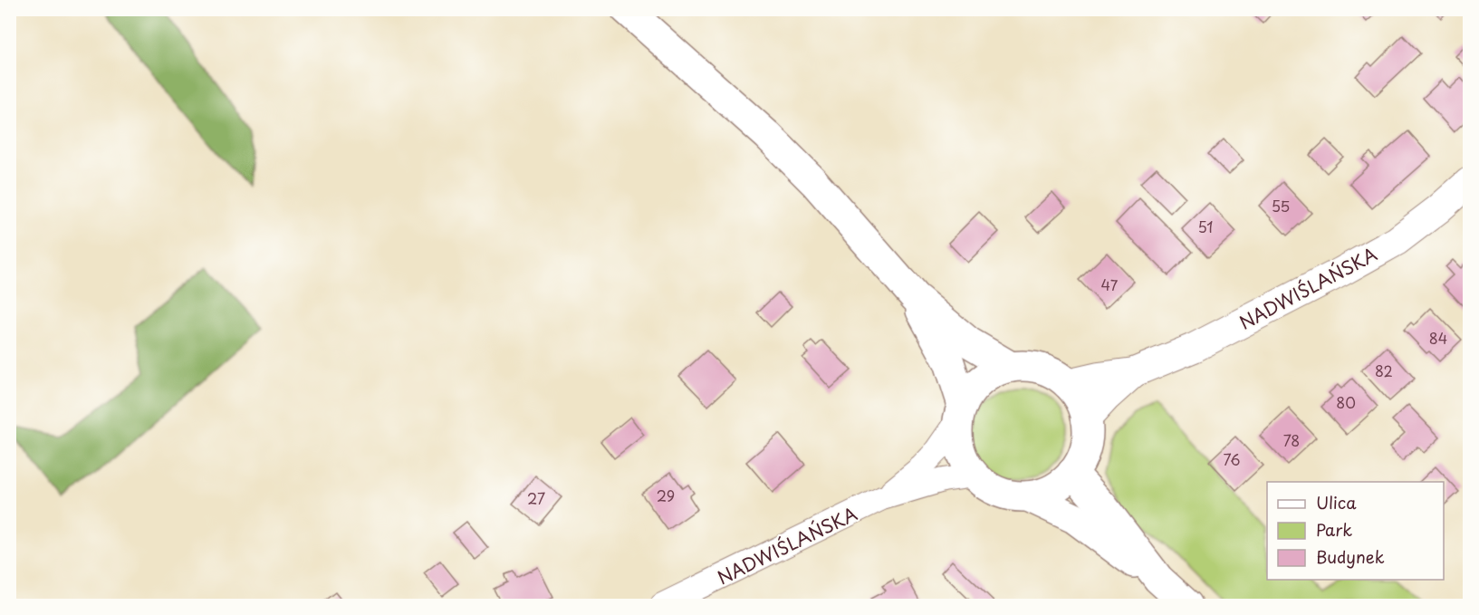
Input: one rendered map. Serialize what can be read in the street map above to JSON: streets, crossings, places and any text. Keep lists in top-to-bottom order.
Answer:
{
  "streets": {
    "street": ["NADWIŚLAŃSKA"]
  },
  "house_numbers": [
    "55",
    "51",
    "47",
    "84",
    "82",
    "80",
    "78",
    "76",
    "29",
    "27"
  ],
  "legend": ["Ulica", "Park", "Budynek"]
}
